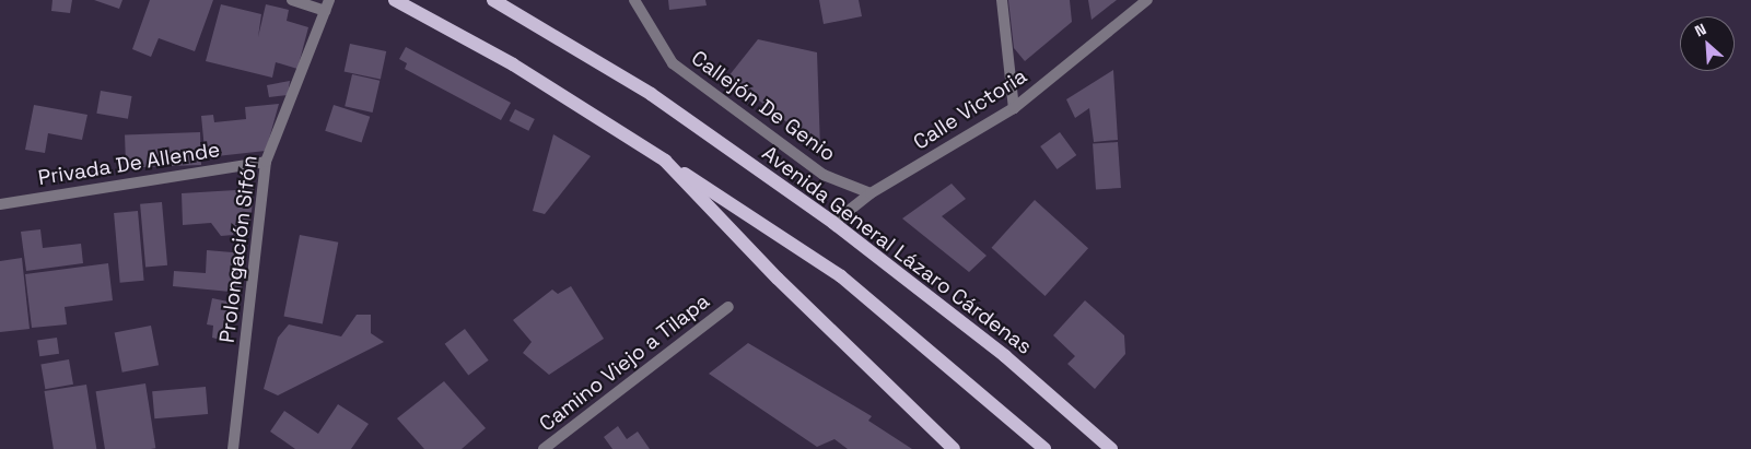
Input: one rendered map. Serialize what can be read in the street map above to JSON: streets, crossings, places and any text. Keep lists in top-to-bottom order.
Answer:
{
  "streets": {
    "main road": ["Avenida General Lázaro Cárdenas"],
    "street": [
      "Callejón De Genio",
      "Calle Victoria",
      "Privada De Allende",
      "Prolongación Sifón",
      "Camino Viejo a Tilapa"
    ]
  },
  "crossings": [
    ["Callejón De Genio", "Calle Victoria"],
    ["Calle Victoria", "Avenida General Lázaro Cárdenas"],
    ["Privada De Allende", "Prolongación Sifón"]
  ],
  "north": "top left"
}
